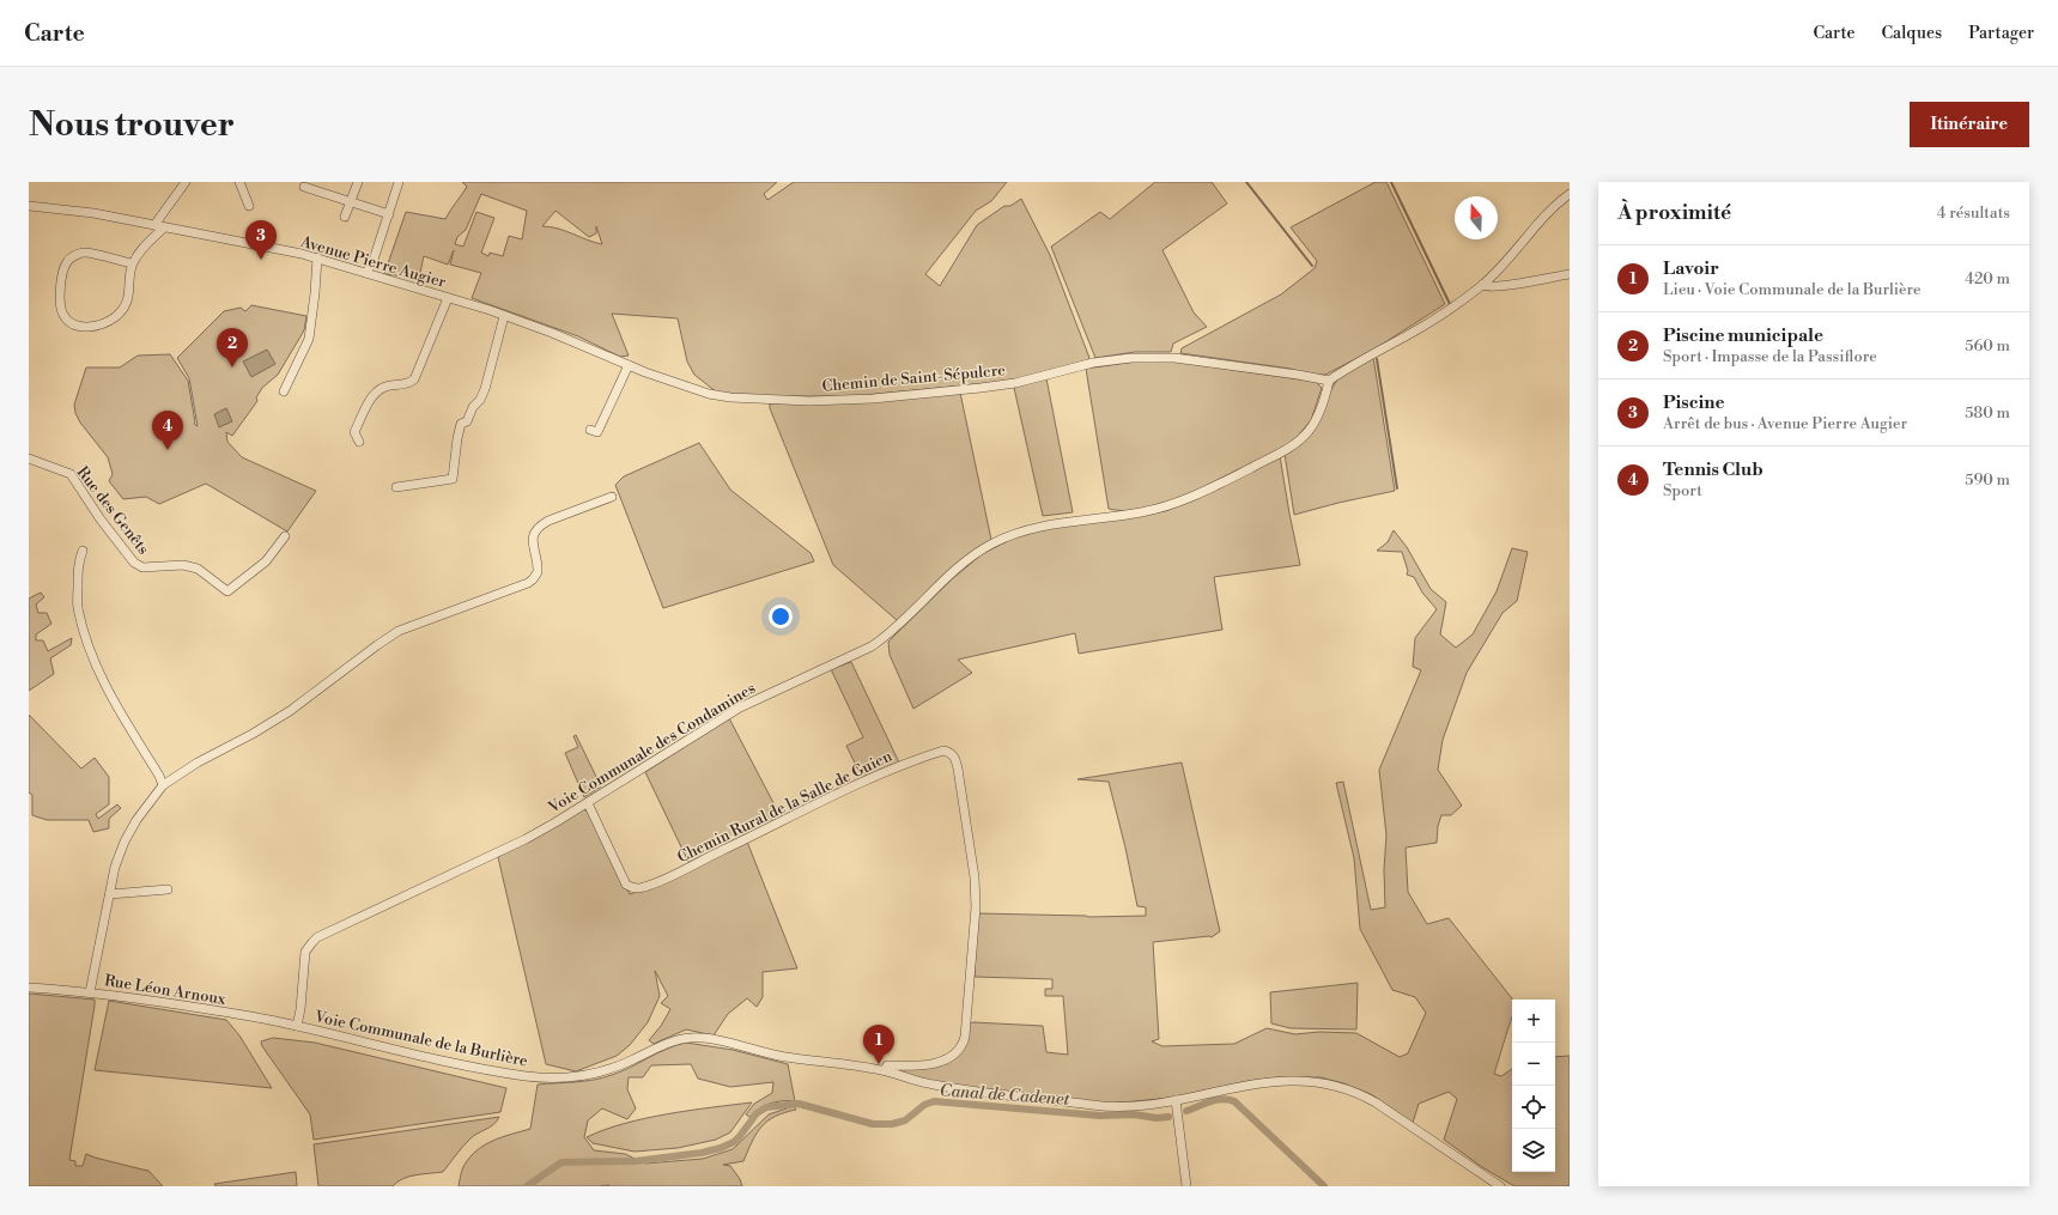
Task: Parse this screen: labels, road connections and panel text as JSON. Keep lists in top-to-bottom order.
{
  "streets": {
    "street": [
      "Avenue Pierre Augier",
      "Chemin de Saint-Sépulcre",
      "Rue des Genêts",
      "Voie Communale des Condamines",
      "Chemin Rural de la Salle de Guien",
      "Rue Léon Arnoux",
      "Voie Communale de la Burlière"
    ]
  },
  "crossings": [
    ["Avenue Pierre Augier", "Chemin de Saint-Sépulcre"],
    ["Chemin de Saint-Sépulcre", "Voie Communale des Condamines"],
    ["Voie Communale des Condamines", "Chemin Rural de la Salle de Guien"],
    ["Voie Communale des Condamines", "Rue Léon Arnoux"],
    ["Voie Communale des Condamines", "Voie Communale de la Burlière"],
    ["Chemin Rural de la Salle de Guien", "Voie Communale de la Burlière"],
    ["Rue Léon Arnoux", "Voie Communale de la Burlière"]
  ],
  "water": ["Canal de Cadenet"],
  "north": "top",
  "page": {
    "header": "Carte",
    "nav": ["Carte", "Calques", "Partager"],
    "buttons": "Itinéraire",
    "title": "Nous trouver",
    "heading": ["À proximité", "4 résultats"],
    "pins": [
      "3",
      "2",
      "4",
      "1"
    ],
    "list": [
      {
        "mark": "1",
        "name": "Lavoir",
        "note": "Lieu · Voie Communale de la Burlière",
        "value": "420 m"
      },
      {
        "mark": "2",
        "name": "Piscine municipale",
        "note": "Sport · Impasse de la Passiflore",
        "value": "560 m"
      },
      {
        "mark": "3",
        "name": "Piscine",
        "note": "Arrêt de bus · Avenue Pierre Augier",
        "value": "580 m"
      },
      {
        "mark": "4",
        "name": "Tennis Club",
        "note": "Sport",
        "value": "590 m"
      }
    ],
    "map_buttons": ["+", "−"]
  }
}
